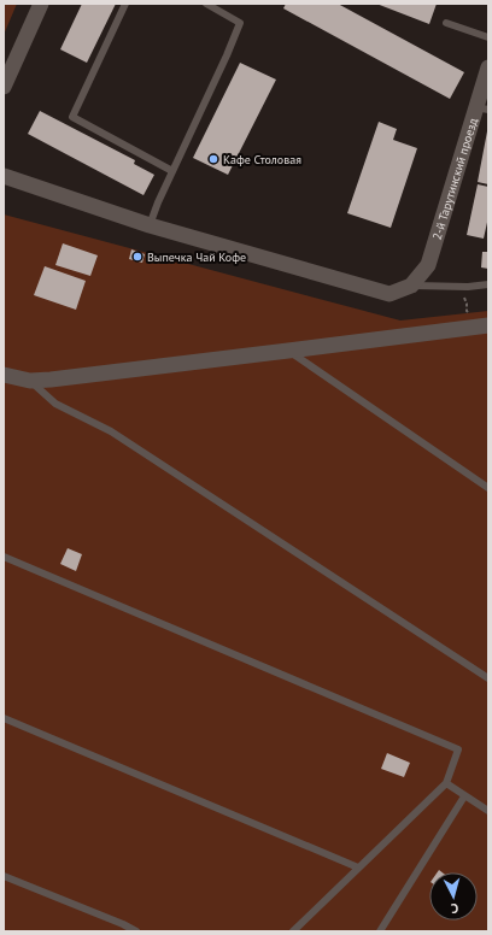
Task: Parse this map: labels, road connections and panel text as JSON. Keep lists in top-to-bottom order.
{
  "streets": {
    "street": ["2-й Тарутинский проезд"]
  },
  "places": ["Кафе Столовая", "Выпечка Чай Кофе"],
  "north": "bottom"
}
